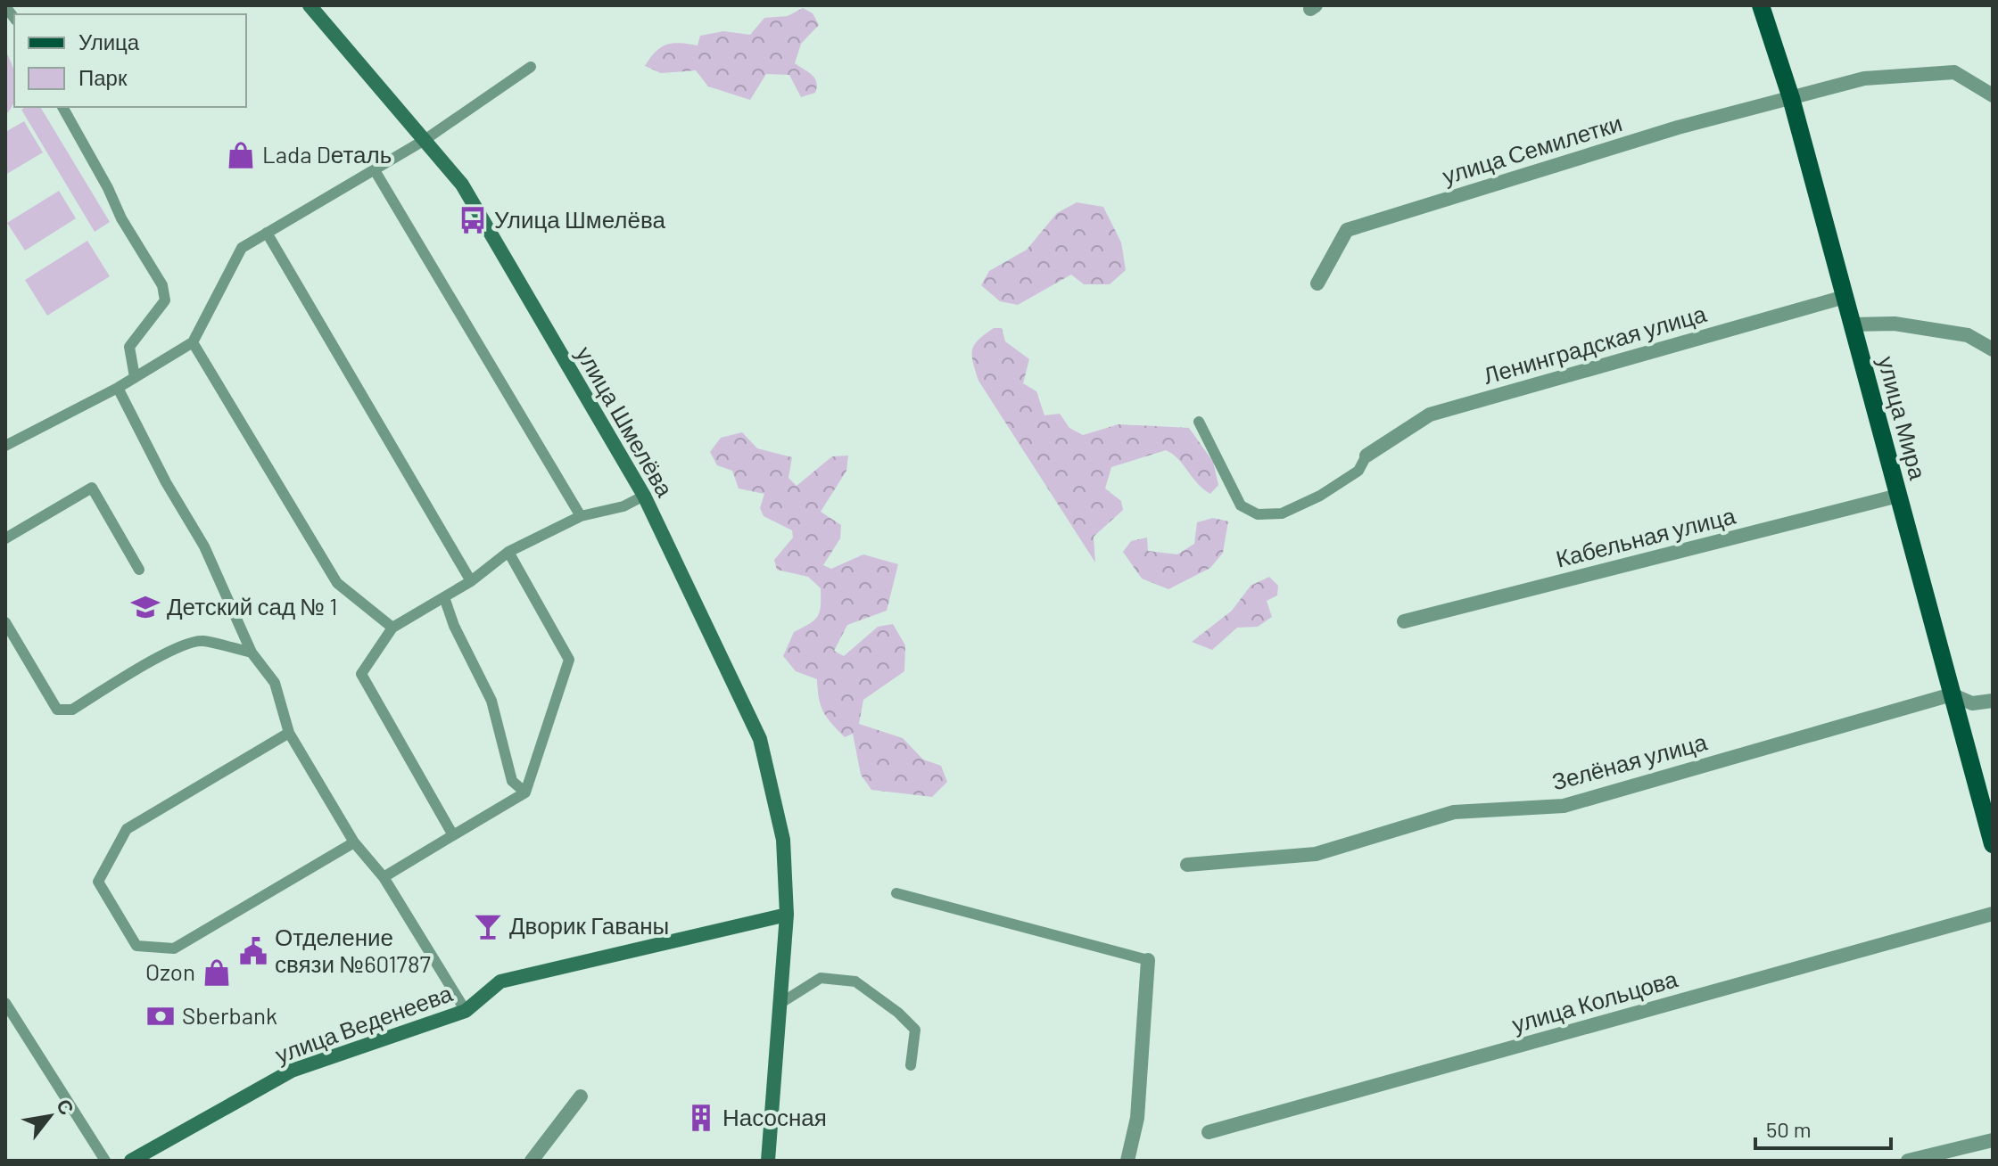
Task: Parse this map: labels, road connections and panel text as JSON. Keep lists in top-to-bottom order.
{
  "streets": {
    "main road": ["улица Мира", "улица Шмелёва", "улица Веденеева"],
    "street": [
      "улица Семилетки",
      "Ленинградская улица",
      "Кабельная улица",
      "Зелёная улица",
      "улица Кольцова"
    ]
  },
  "crossings": [
    ["улица Семилетки", "улица Мира"],
    ["Ленинградская улица", "улица Мира"],
    ["улица Мира", "Кабельная улица"],
    ["улица Мира", "Зелёная улица"],
    ["улица Шмелёва", "улица Веденеева"]
  ],
  "places": {
    "shop": ["Lada Dеталь", "Ozon"],
    "bus stop": ["Улица Шмелёва"],
    "school or university": ["Детский сад № 1"],
    "bar": ["Дворик Гаваны"],
    "public building": ["Отделение связи №601787"],
    "bank": ["Sberbank"],
    "building": ["Насосная"]
  },
  "legend": ["Улица", "Парк"],
  "scale_bar": "50 m",
  "north": "top right"
}
